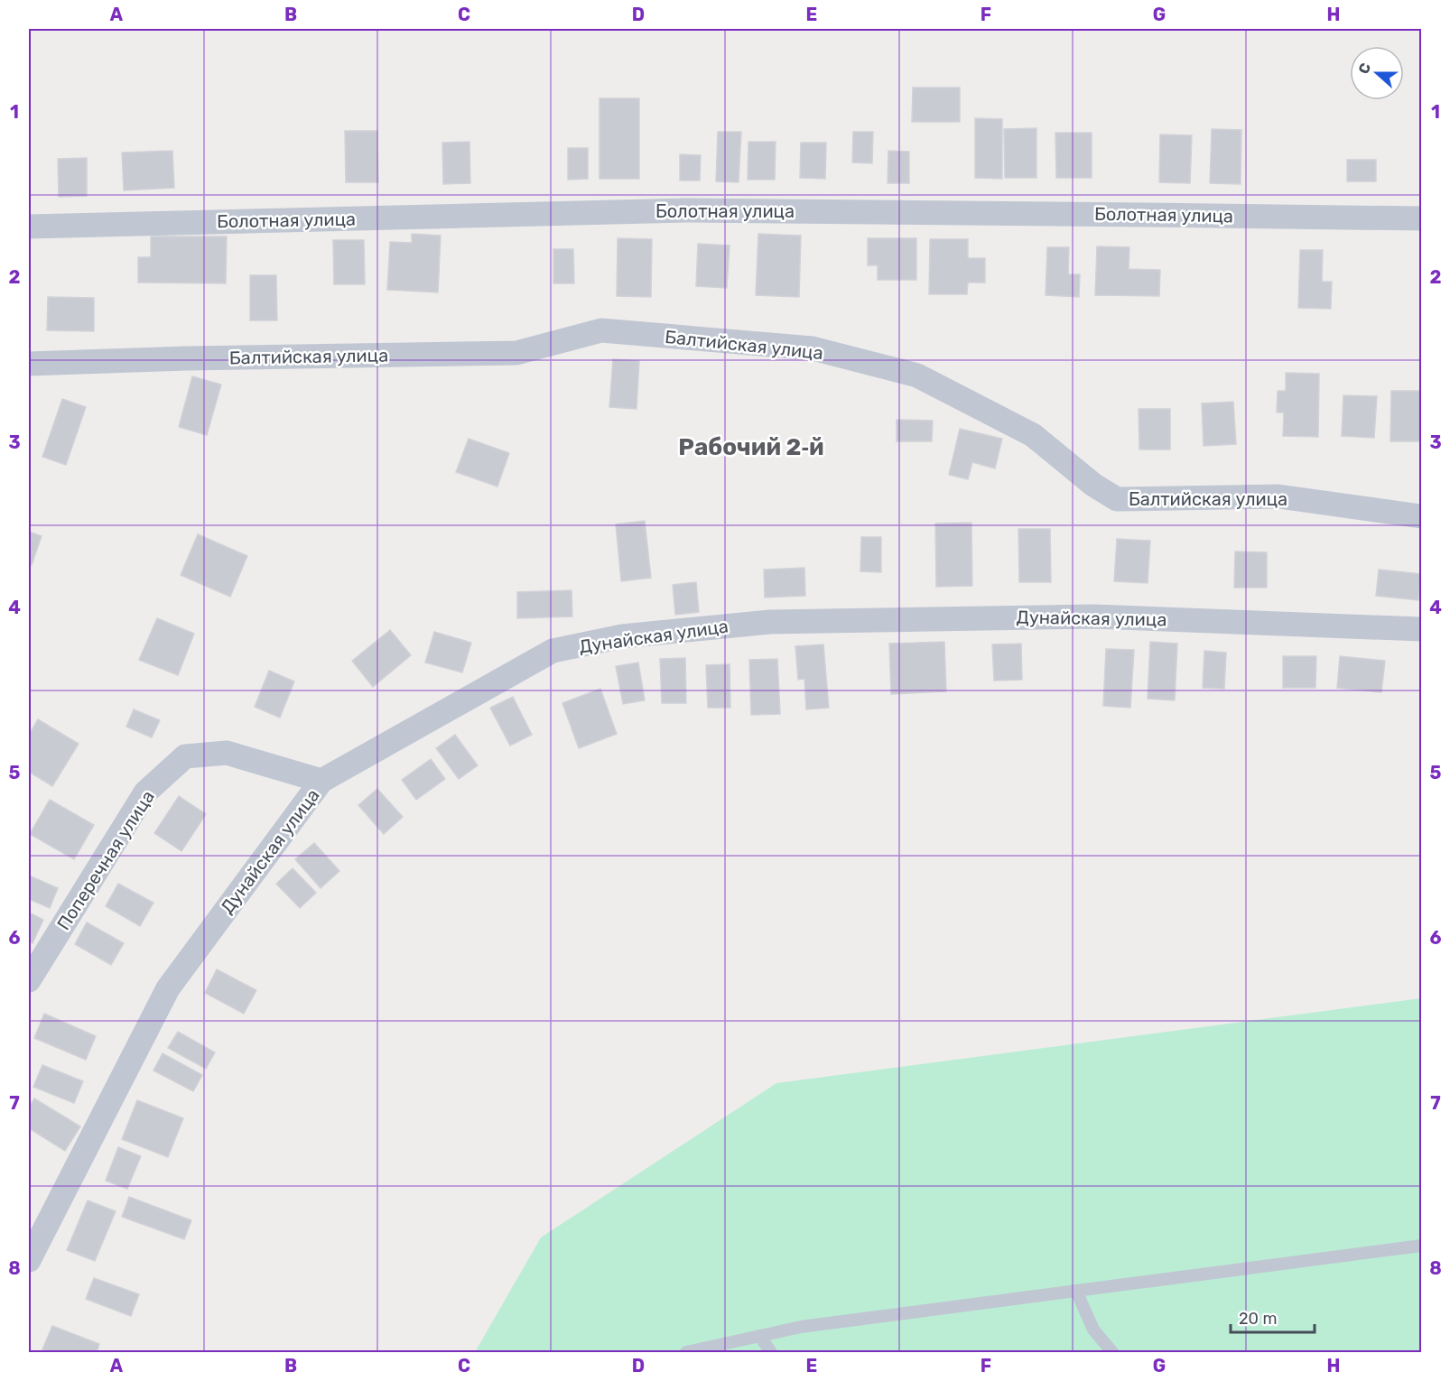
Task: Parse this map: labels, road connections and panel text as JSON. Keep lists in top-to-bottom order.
{
  "streets": {
    "street": [
      "Болотная улица",
      "Балтийская улица",
      "Дунайская улица",
      "Поперечная улица"
    ]
  },
  "crossings": [
    ["Дунайская улица", "Поперечная улица"]
  ],
  "districts": ["Рабочий 2‑й"],
  "scale_bar": "20 m",
  "north": "left",
  "grid": {
    "columns": [
      "A",
      "B",
      "C",
      "D",
      "E",
      "F",
      "G",
      "H"
    ],
    "rows": [
      "1",
      "2",
      "3",
      "4",
      "5",
      "6",
      "7",
      "8"
    ]
  }
}
